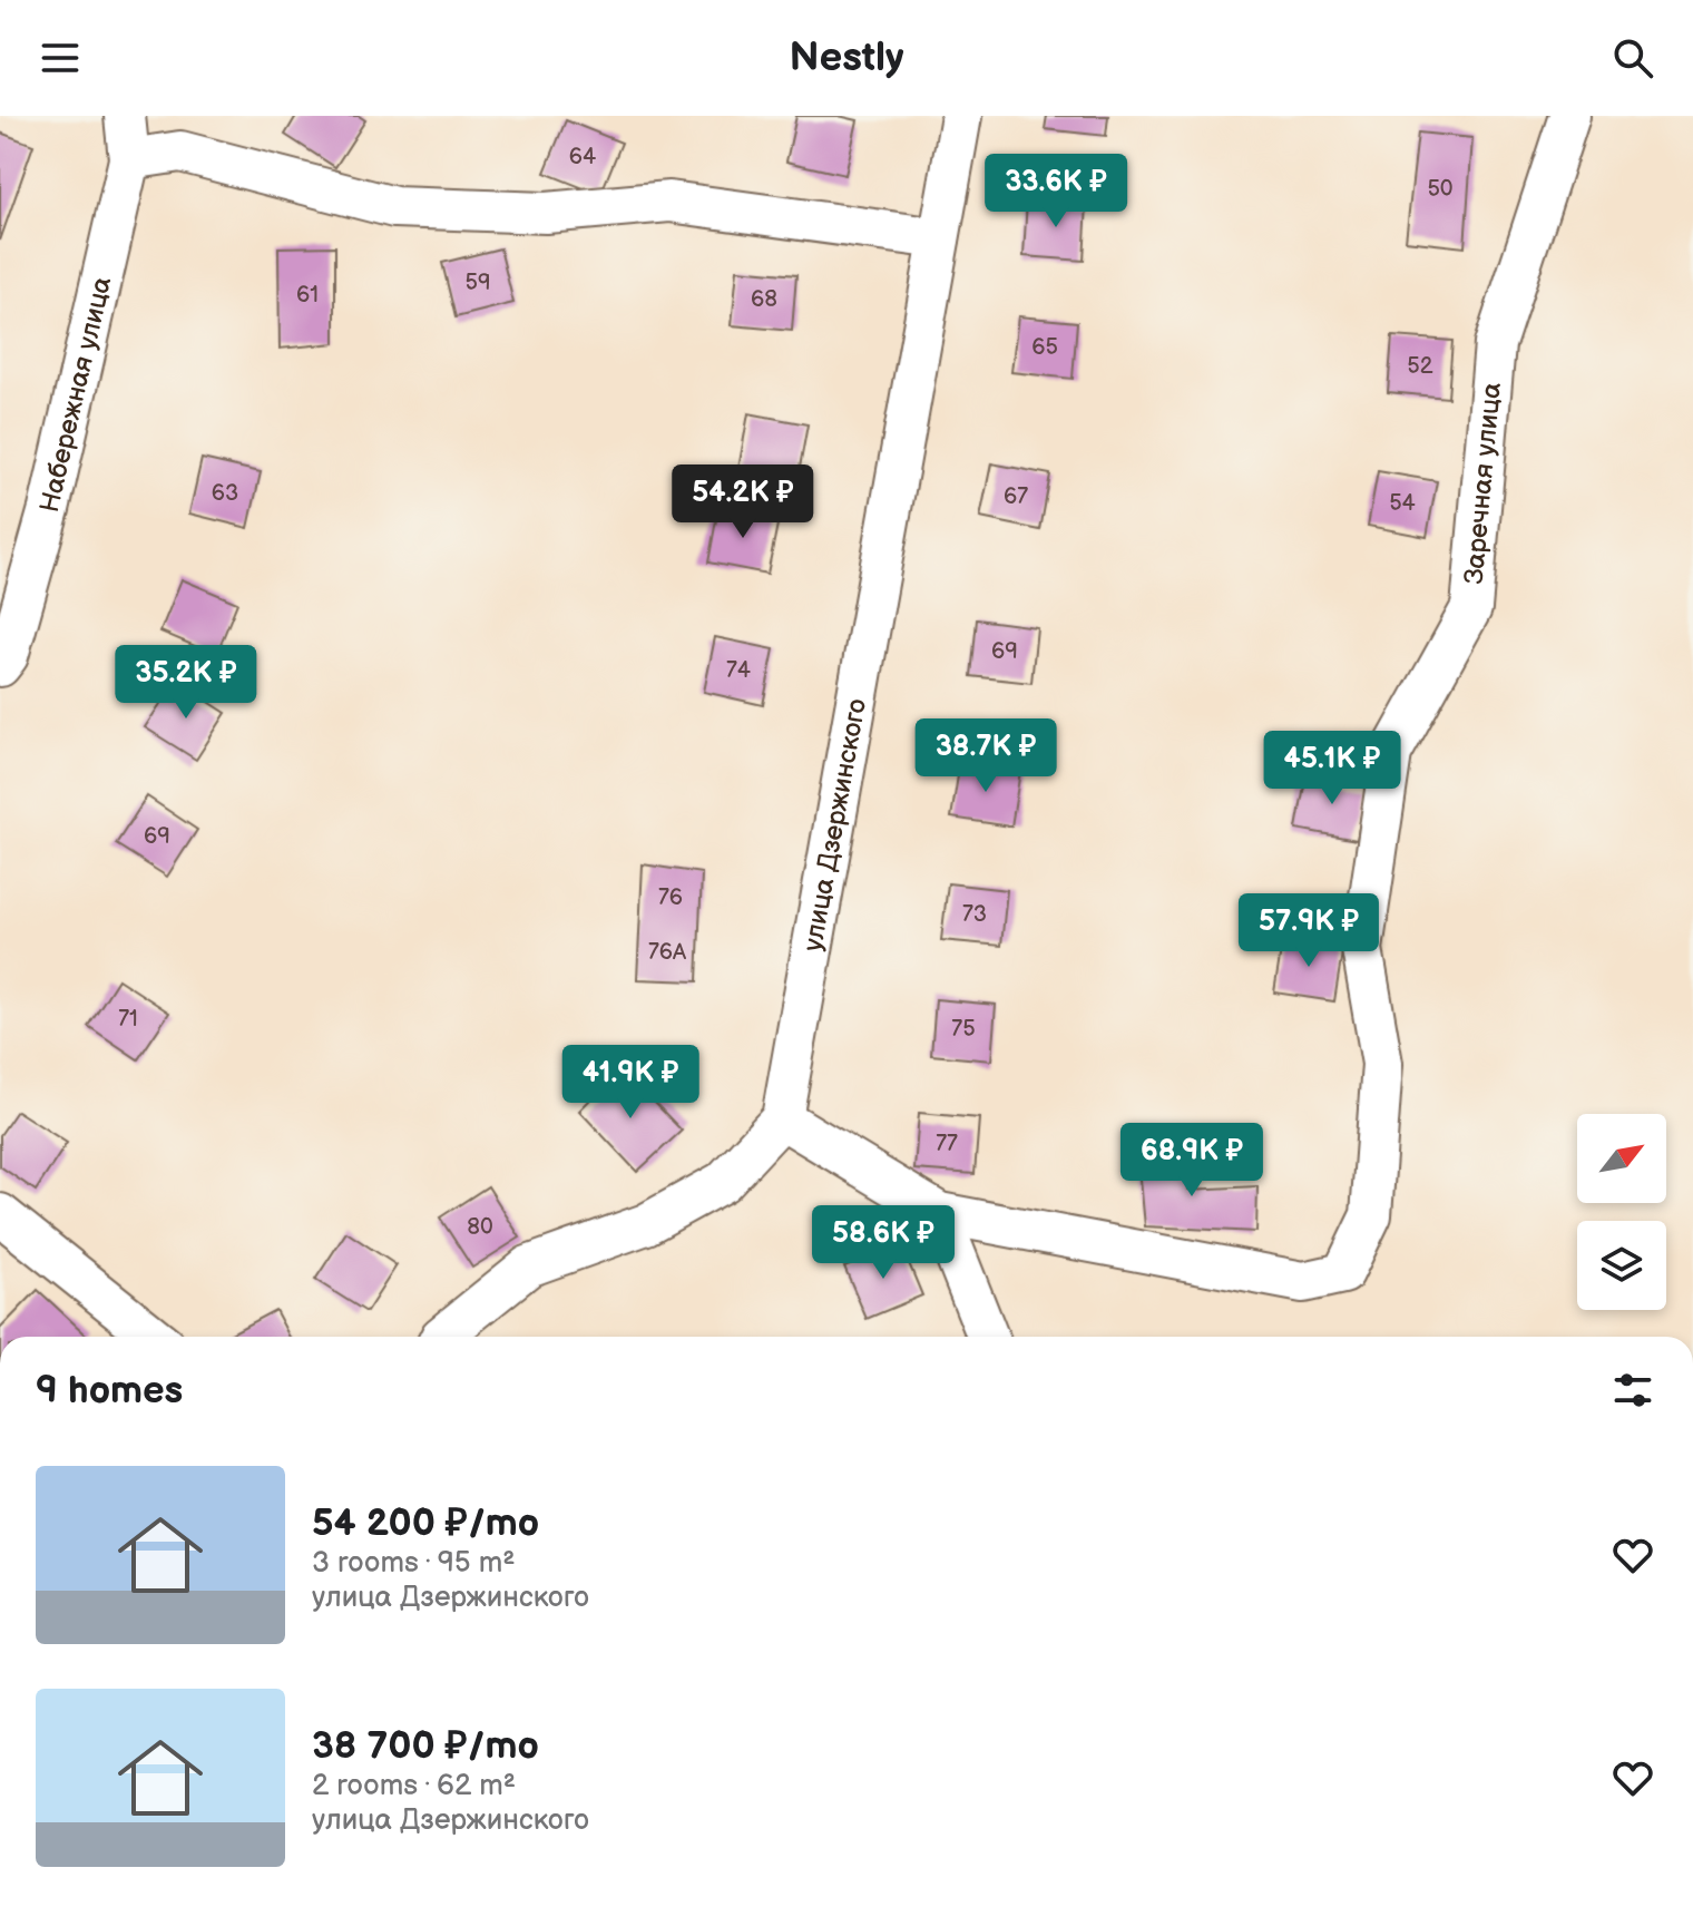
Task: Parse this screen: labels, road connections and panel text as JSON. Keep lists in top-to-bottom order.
{
  "streets": {
    "street": ["Набережная улица", "Заречная улица", "улица Дзержинского"]
  },
  "house_numbers": [
    "64",
    "50",
    "59",
    "61",
    "68",
    "65",
    "52",
    "63",
    "67",
    "54",
    "69",
    "74",
    "69",
    "76",
    "73",
    "76А",
    "71",
    "75",
    "77",
    "80"
  ],
  "north": "top right",
  "page": {
    "header": "Nestly",
    "price": [
      "33.6K ₽",
      "54.2K ₽",
      "35.2K ₽",
      "38.7K ₽",
      "45.1K ₽",
      "57.9K ₽",
      "41.9K ₽",
      "68.9K ₽",
      "58.6K ₽"
    ],
    "heading": "9 homes",
    "list": [
      {
        "name": "54 200 ₽/mo",
        "note": "3 rooms · 95 m² · улица Дзержинского"
      },
      {
        "name": "38 700 ₽/mo",
        "note": "2 rooms · 62 m² · улица Дзержинского"
      }
    ]
  }
}
